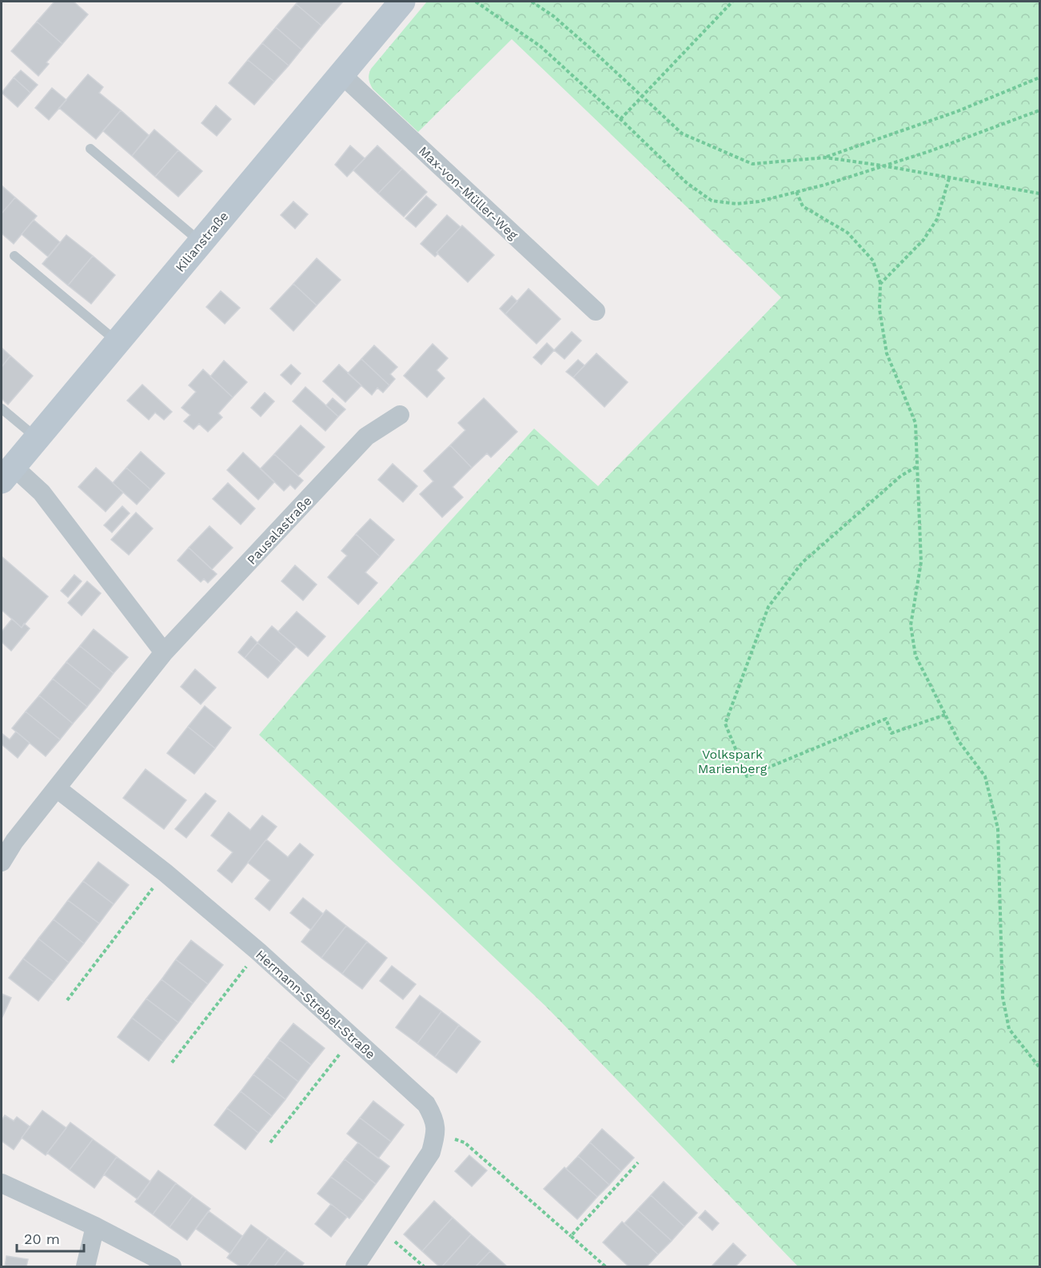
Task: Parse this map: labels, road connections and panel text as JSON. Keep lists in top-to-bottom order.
{
  "streets": {
    "main road": ["Kilianstraße"],
    "street": ["Max-von-Müller-Weg", "Pausalastraße", "Hermann-Strebel-Straße"]
  },
  "crossings": [
    ["Max-von-Müller-Weg", "Kilianstraße"],
    ["Pausalastraße", "Hermann-Strebel-Straße"]
  ],
  "parks": ["Volkspark Marienberg"],
  "scale_bar": "20 m"
}
